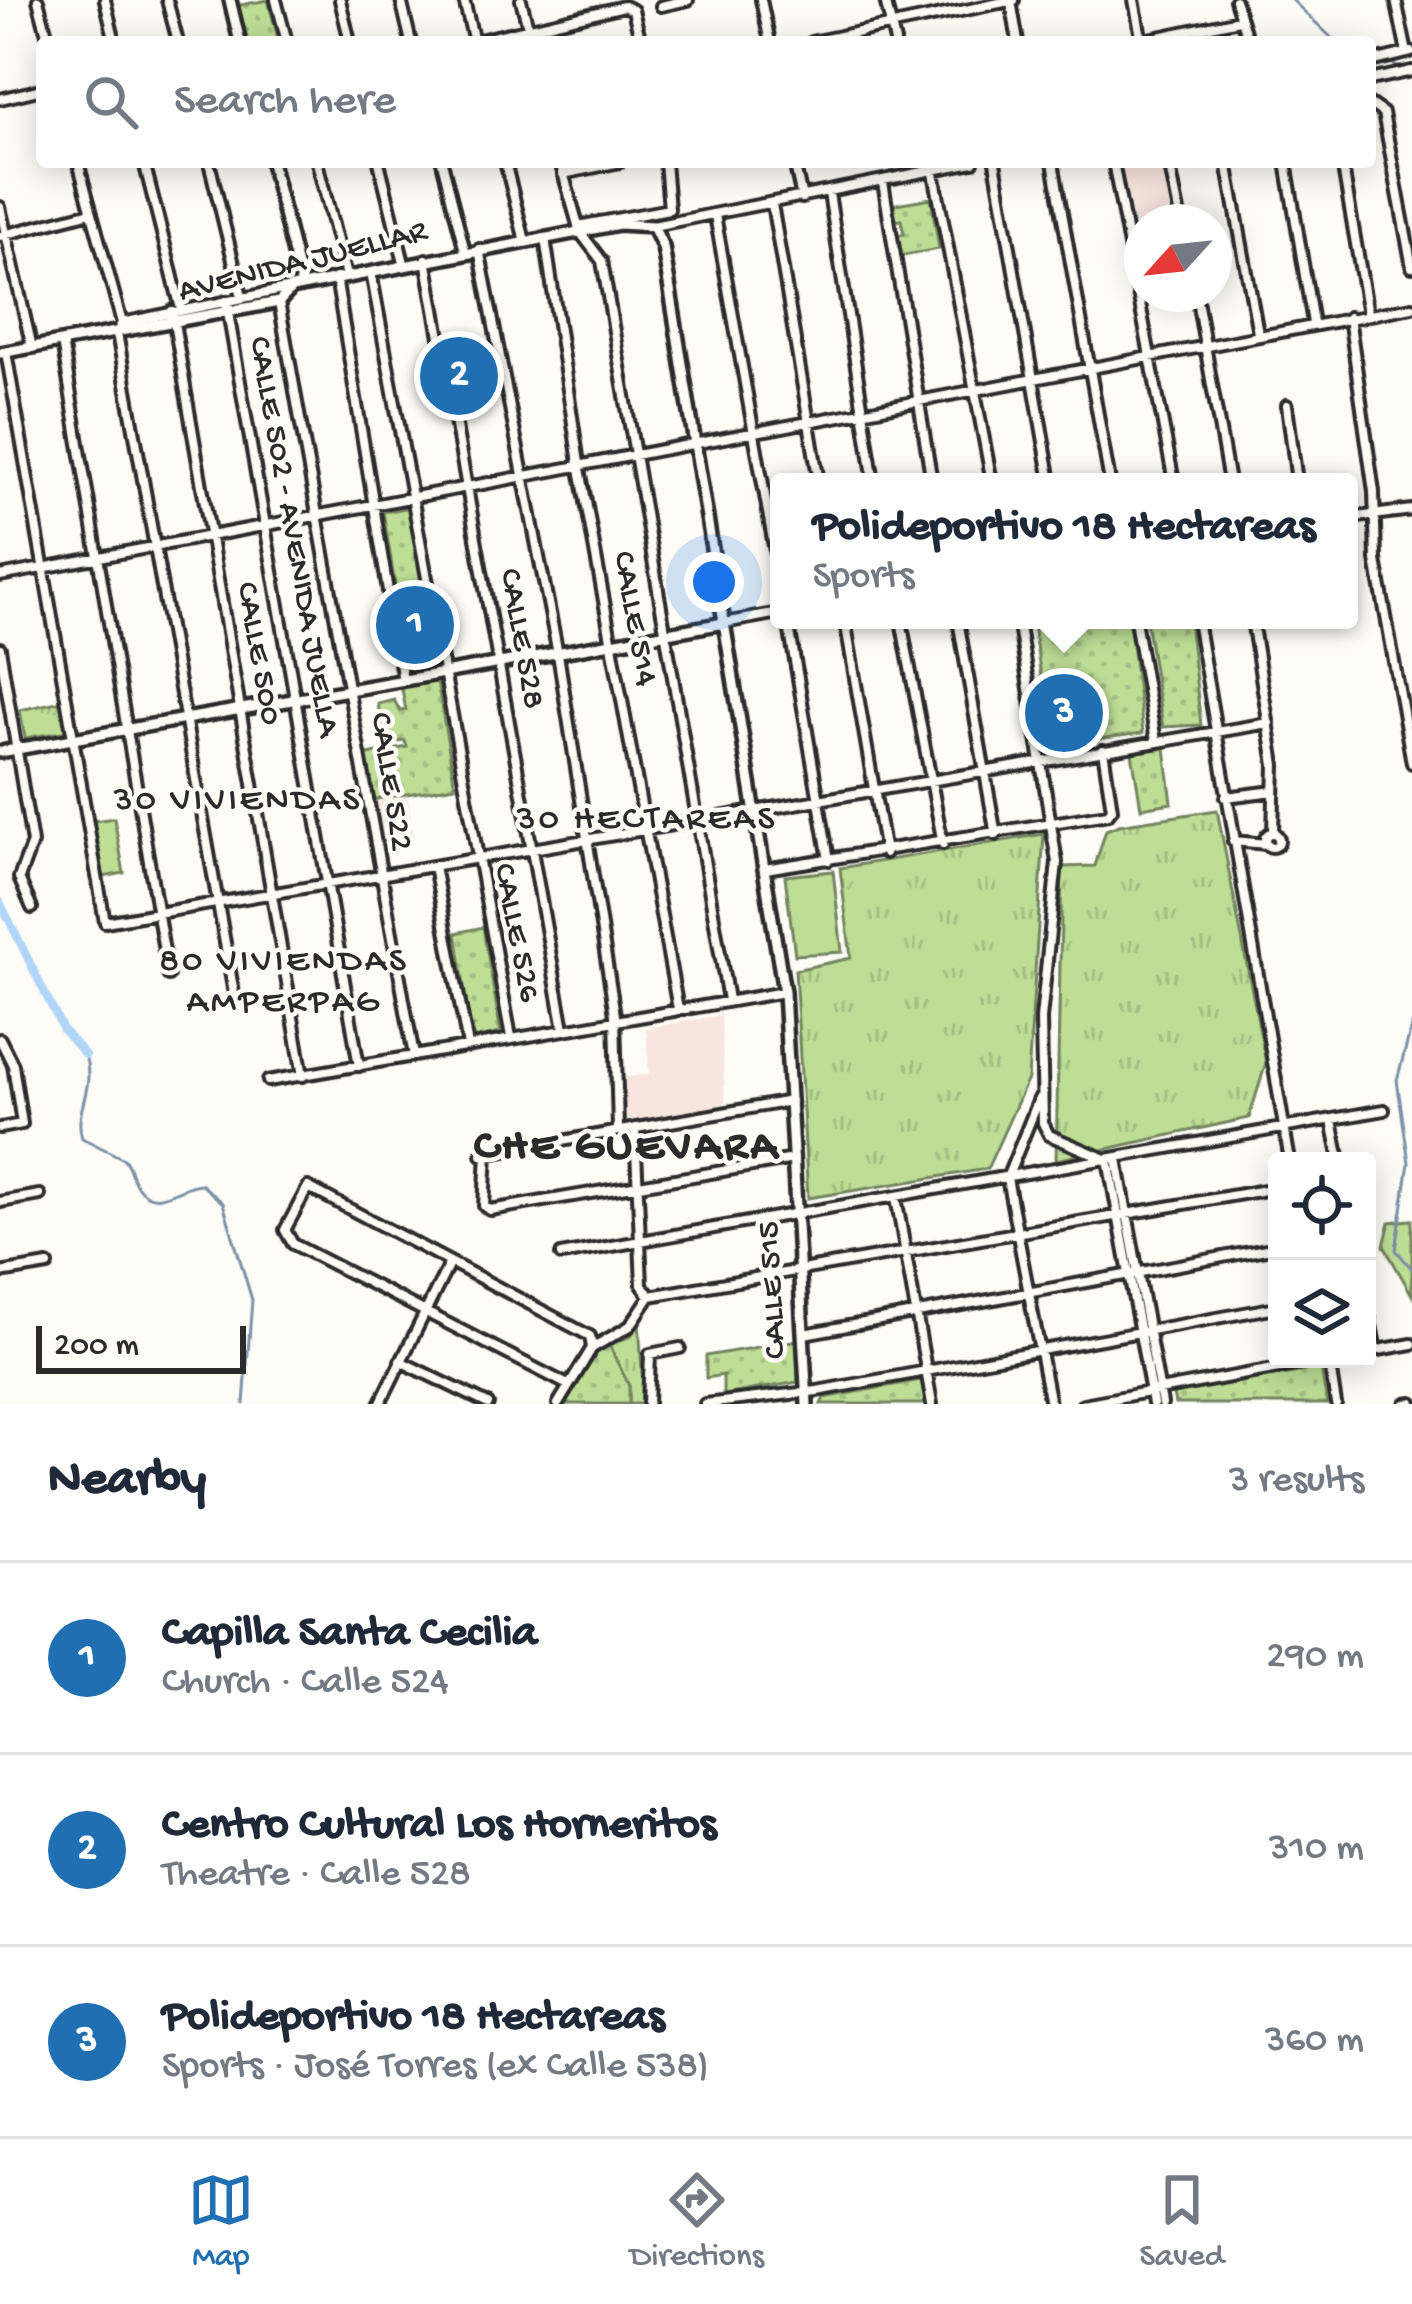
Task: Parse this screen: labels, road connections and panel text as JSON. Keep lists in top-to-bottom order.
{
  "streets": {
    "street": [
      "AVENIDA JUELLAR",
      "CALLE 502 - AVENIDA JUELLA",
      "CALLE 514",
      "CALLE 528",
      "CALLE 500",
      "CALLE 522",
      "CALLE 526",
      "CALLE 515"
    ]
  },
  "crossings": [
    ["AVENIDA JUELLAR", "CALLE 502 - AVENIDA JUELLA"],
    ["AVENIDA JUELLAR", "CALLE 514"],
    ["AVENIDA JUELLAR", "CALLE 528"],
    ["AVENIDA JUELLAR", "CALLE 500"],
    ["AVENIDA JUELLAR", "CALLE 522"],
    ["AVENIDA JUELLAR", "CALLE 526"],
    ["AVENIDA JUELLAR", "CALLE 515"]
  ],
  "districts": [
    "30 VIVIENDAS",
    "30 HECTAREAS",
    "80 VIVIENDAS AMPERPAG",
    "CHE GUEVARA"
  ],
  "scale_bar": "200 m",
  "north": "bottom left",
  "page": {
    "search": "Search here",
    "pins": ["2", "1", "3"],
    "popup": ["Polideportivo 18 Hectareas", "Sports"],
    "scale": "200 m",
    "heading": ["Nearby", "3 results"],
    "list": [
      {
        "mark": "1",
        "name": "Capilla Santa Cecilia",
        "note": "Church · Calle 524",
        "value": "290 m"
      },
      {
        "mark": "2",
        "name": "Centro Cultural Los Horneritos",
        "note": "Theatre · Calle 528",
        "value": "310 m"
      },
      {
        "mark": "3",
        "name": "Polideportivo 18 Hectareas",
        "note": "Sports · José Torres (ex Calle 538)",
        "value": "360 m"
      }
    ],
    "nav": ["Map", "Directions", "Saved"]
  }
}
